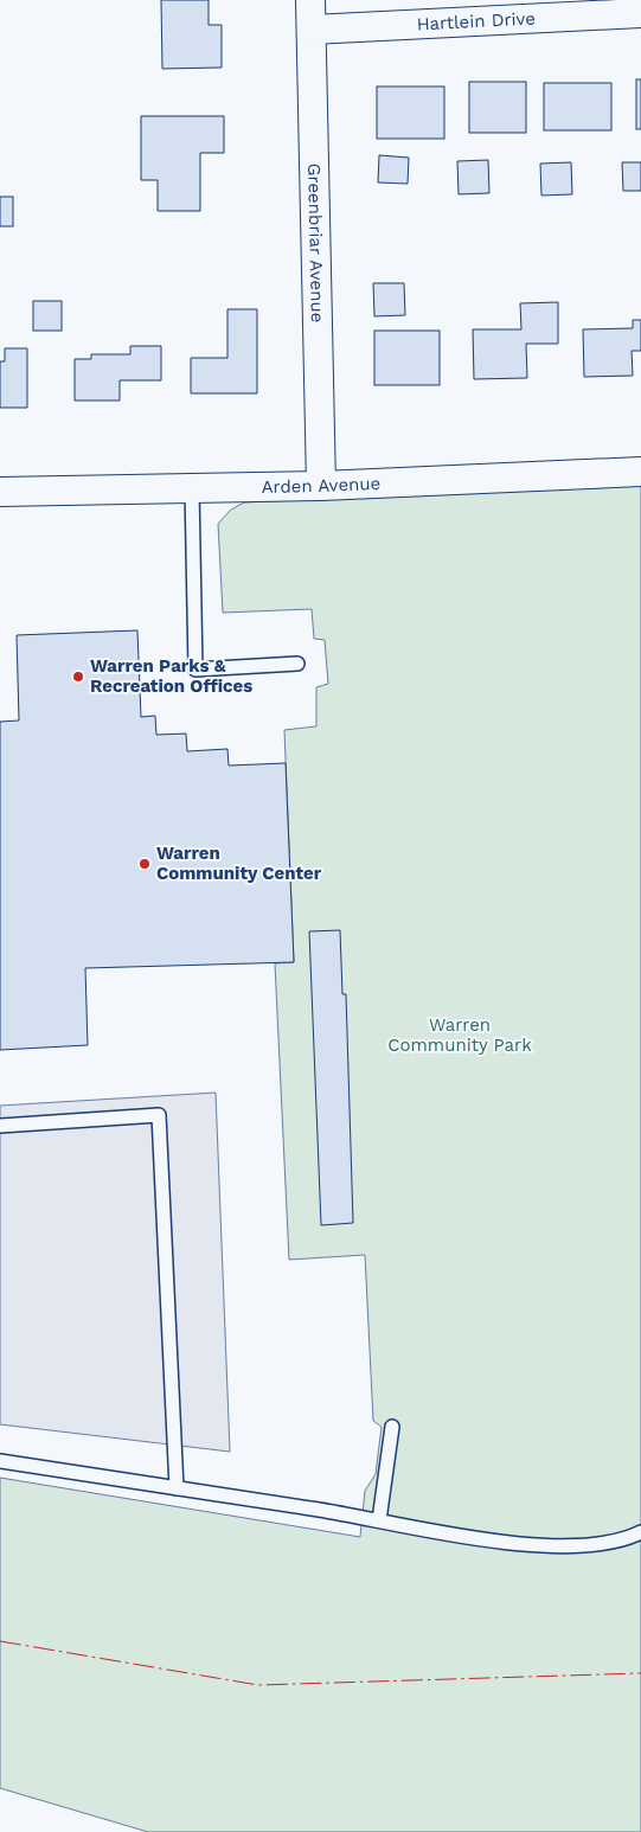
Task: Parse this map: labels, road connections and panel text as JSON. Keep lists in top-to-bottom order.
{
  "streets": {
    "street": ["Hartlein Drive", "Greenbriar Avenue", "Arden Avenue"]
  },
  "crossings": [
    ["Hartlein Drive", "Greenbriar Avenue"],
    ["Greenbriar Avenue", "Arden Avenue"]
  ],
  "parks": ["Warren Community Park"],
  "places": ["Warren Parks & Recreation Offices", "Warren Community Center"]
}
